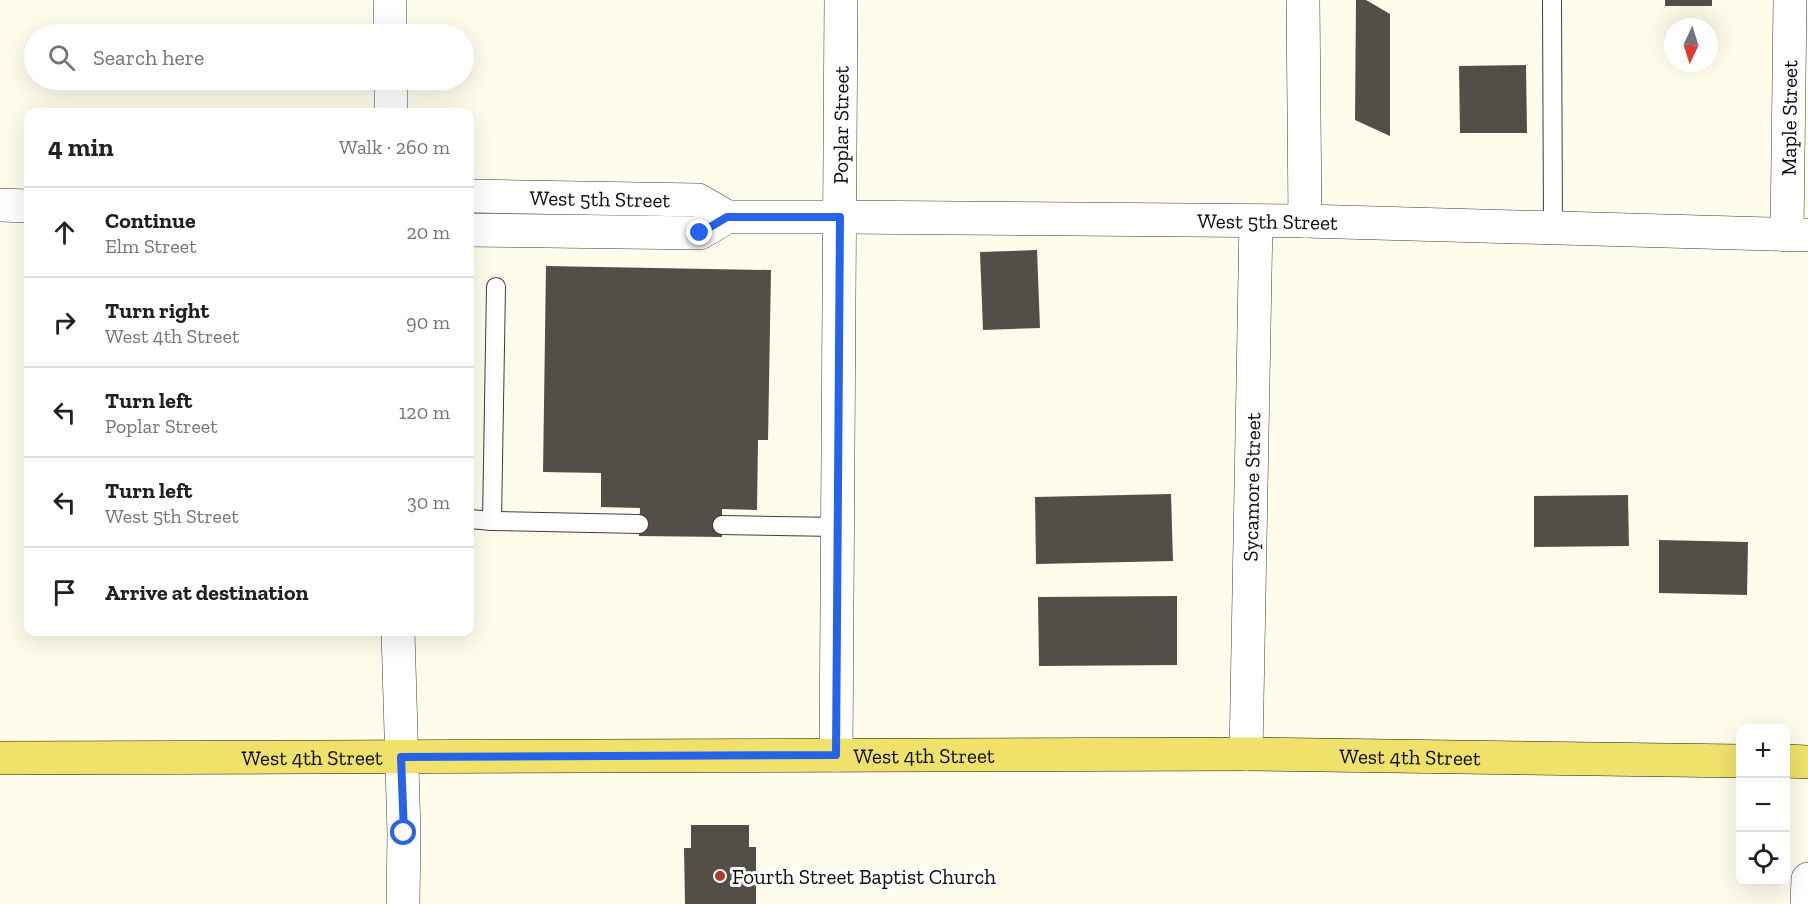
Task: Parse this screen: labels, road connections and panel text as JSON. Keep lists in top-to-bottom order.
{
  "streets": {
    "main road": ["West 4th Street"],
    "street": [
      "Maple Street",
      "Poplar Street",
      "West 5th Street",
      "Sycamore Street"
    ]
  },
  "crossings": [
    ["Maple Street", "West 5th Street"],
    ["Poplar Street", "West 5th Street"],
    ["Poplar Street", "West 4th Street"],
    ["West 5th Street", "Sycamore Street"],
    ["Sycamore Street", "West 4th Street"]
  ],
  "places": ["Fourth Street Baptist Church"],
  "north": "bottom",
  "page": {
    "search": "Search here",
    "heading": ["4 min", "Walk · 260 m"],
    "list": [
      ["Continue", "Elm Street", "20 m"],
      ["Turn right", "West 4th Street", "90 m"],
      ["Turn left", "Poplar Street", "120 m"],
      ["Turn left", "West 5th Street", "30 m"],
      "Arrive at destination"
    ],
    "map_buttons": ["+", "−"]
  }
}
